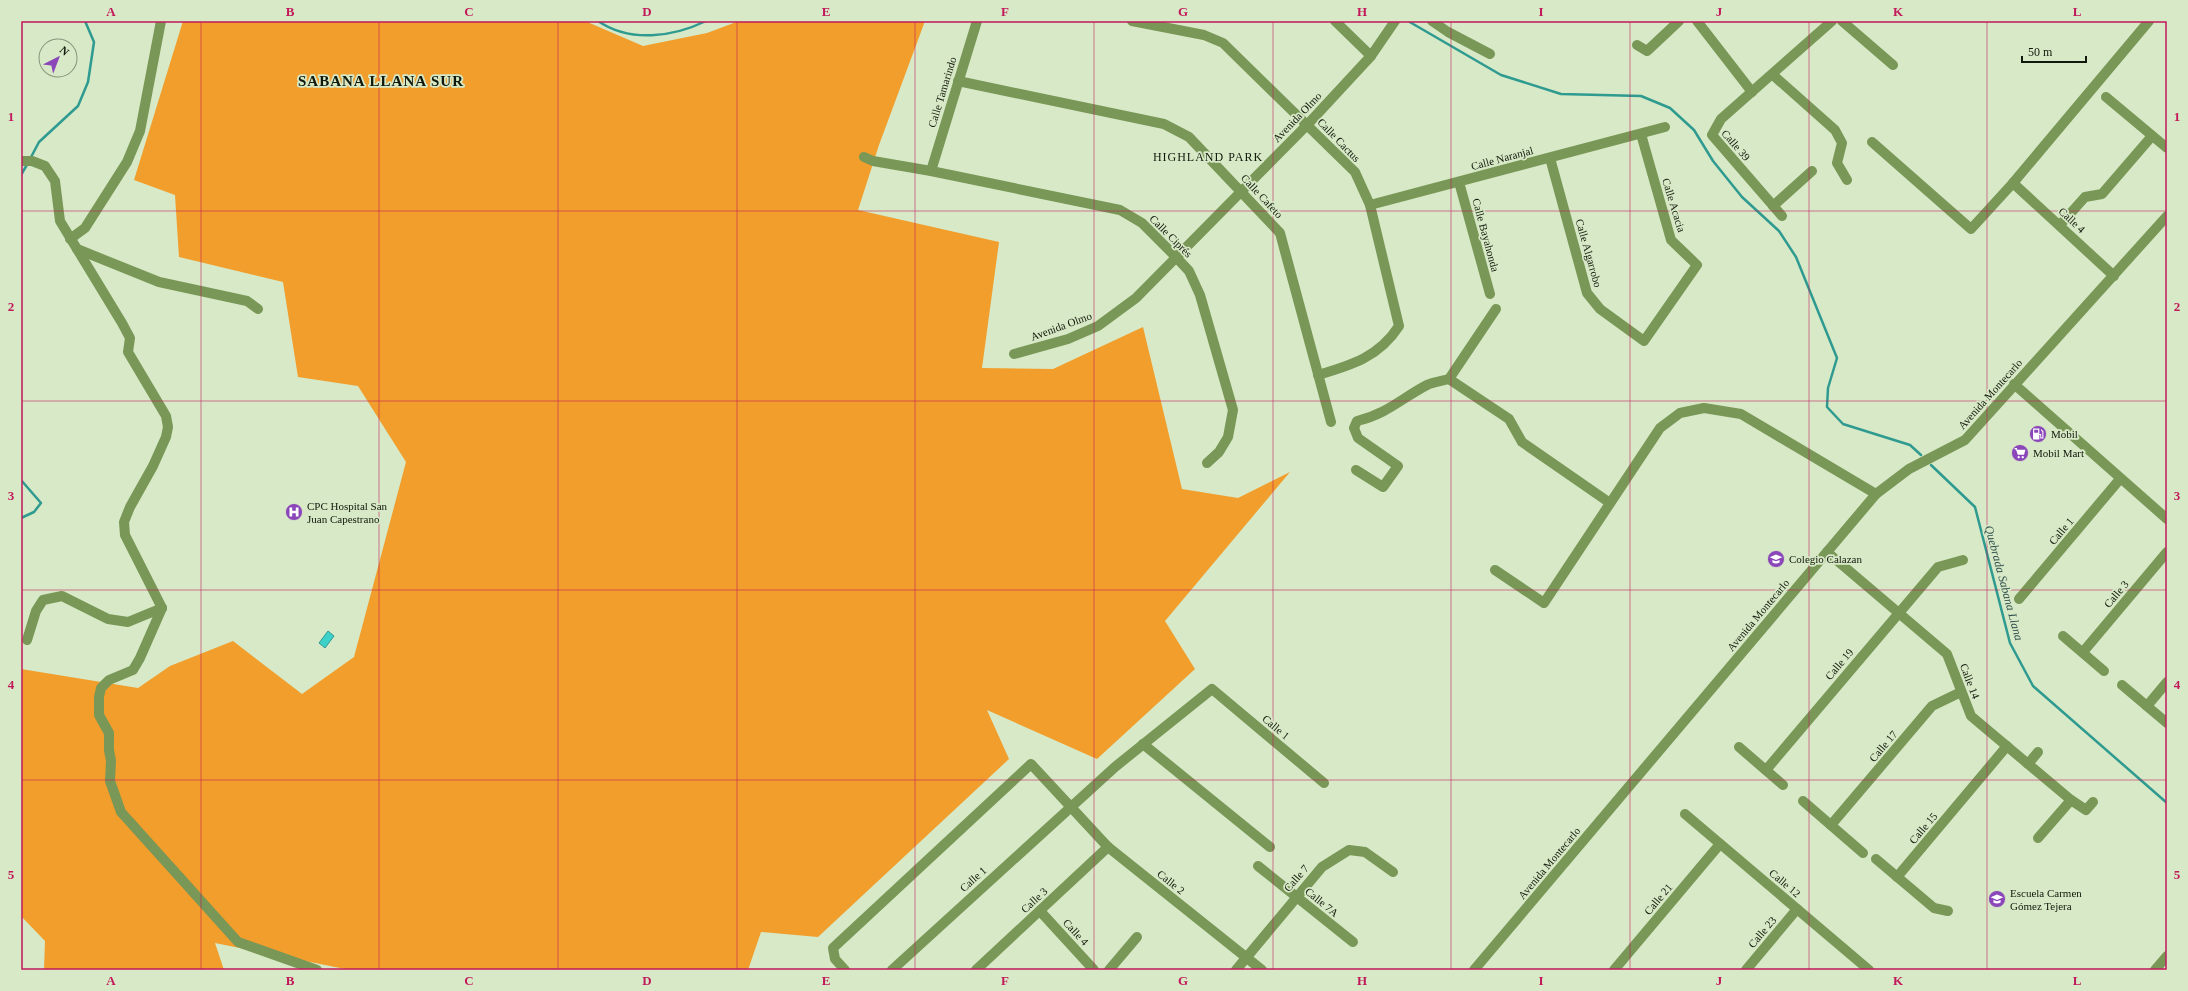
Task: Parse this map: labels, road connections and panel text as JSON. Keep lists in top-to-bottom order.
{
  "streets": {
    "street": [
      "Calle Tamarindo",
      "Avenida Olmo",
      "Calle Cactus",
      "Calle 39",
      "Calle Naranjal",
      "Calle Cafeto",
      "Calle Acacia",
      "Calle 4",
      "Calle Bayahonda",
      "Calle Ciprés",
      "Calle Algarrobo",
      "Avenida Montecarlo",
      "Calle 1",
      "Calle 3",
      "Calle 19",
      "Calle 14",
      "Calle 17",
      "Calle 15",
      "Calle 7",
      "Calle 2",
      "Calle 12",
      "Calle 21",
      "Calle 7A",
      "Calle 23"
    ]
  },
  "crossings": [
    ["Calle Tamarindo", "Calle Cafeto"],
    ["Calle Tamarindo", "Calle Ciprés"],
    ["Avenida Olmo", "Calle Cactus"],
    ["Avenida Olmo", "Calle Cafeto"],
    ["Avenida Olmo", "Calle Ciprés"],
    ["Calle Cactus", "Calle Naranjal"],
    ["Calle Cactus", "Calle Cafeto"],
    ["Calle Naranjal", "Calle Acacia"],
    ["Calle Naranjal", "Calle Bayahonda"],
    ["Calle Naranjal", "Calle Algarrobo"],
    ["Calle Acacia", "Calle Algarrobo"],
    ["Calle 4", "Avenida Montecarlo"],
    ["Calle 4", "Calle 3"],
    ["Avenida Montecarlo", "Calle 14"],
    ["Calle 1", "Calle 2"],
    ["Calle 3", "Calle 2"],
    ["Calle 19", "Calle 14"],
    ["Calle 14", "Calle 17"],
    ["Calle 14", "Calle 15"],
    ["Calle 7", "Calle 2"],
    ["Calle 7", "Calle 7A"],
    ["Calle 12", "Calle 21"],
    ["Calle 12", "Calle 23"]
  ],
  "districts": ["SABANA LLANA SUR", "HIGHLAND PARK"],
  "water": ["Quebrada Sabana Llana"],
  "places": {
    "fuel station": ["Mobil"],
    "supermarket": ["Mobil Mart"],
    "hospital": ["CPC Hospital San Juan Capestrano"],
    "school or university": ["Colegio Calazan", "Escuela Carmen Gómez Tejera"]
  },
  "scale_bar": "50 m",
  "north": "top right",
  "grid": {
    "columns": [
      "A",
      "B",
      "C",
      "D",
      "E",
      "F",
      "G",
      "H",
      "I",
      "J",
      "K",
      "L"
    ],
    "rows": [
      "1",
      "2",
      "3",
      "4",
      "5"
    ]
  }
}
